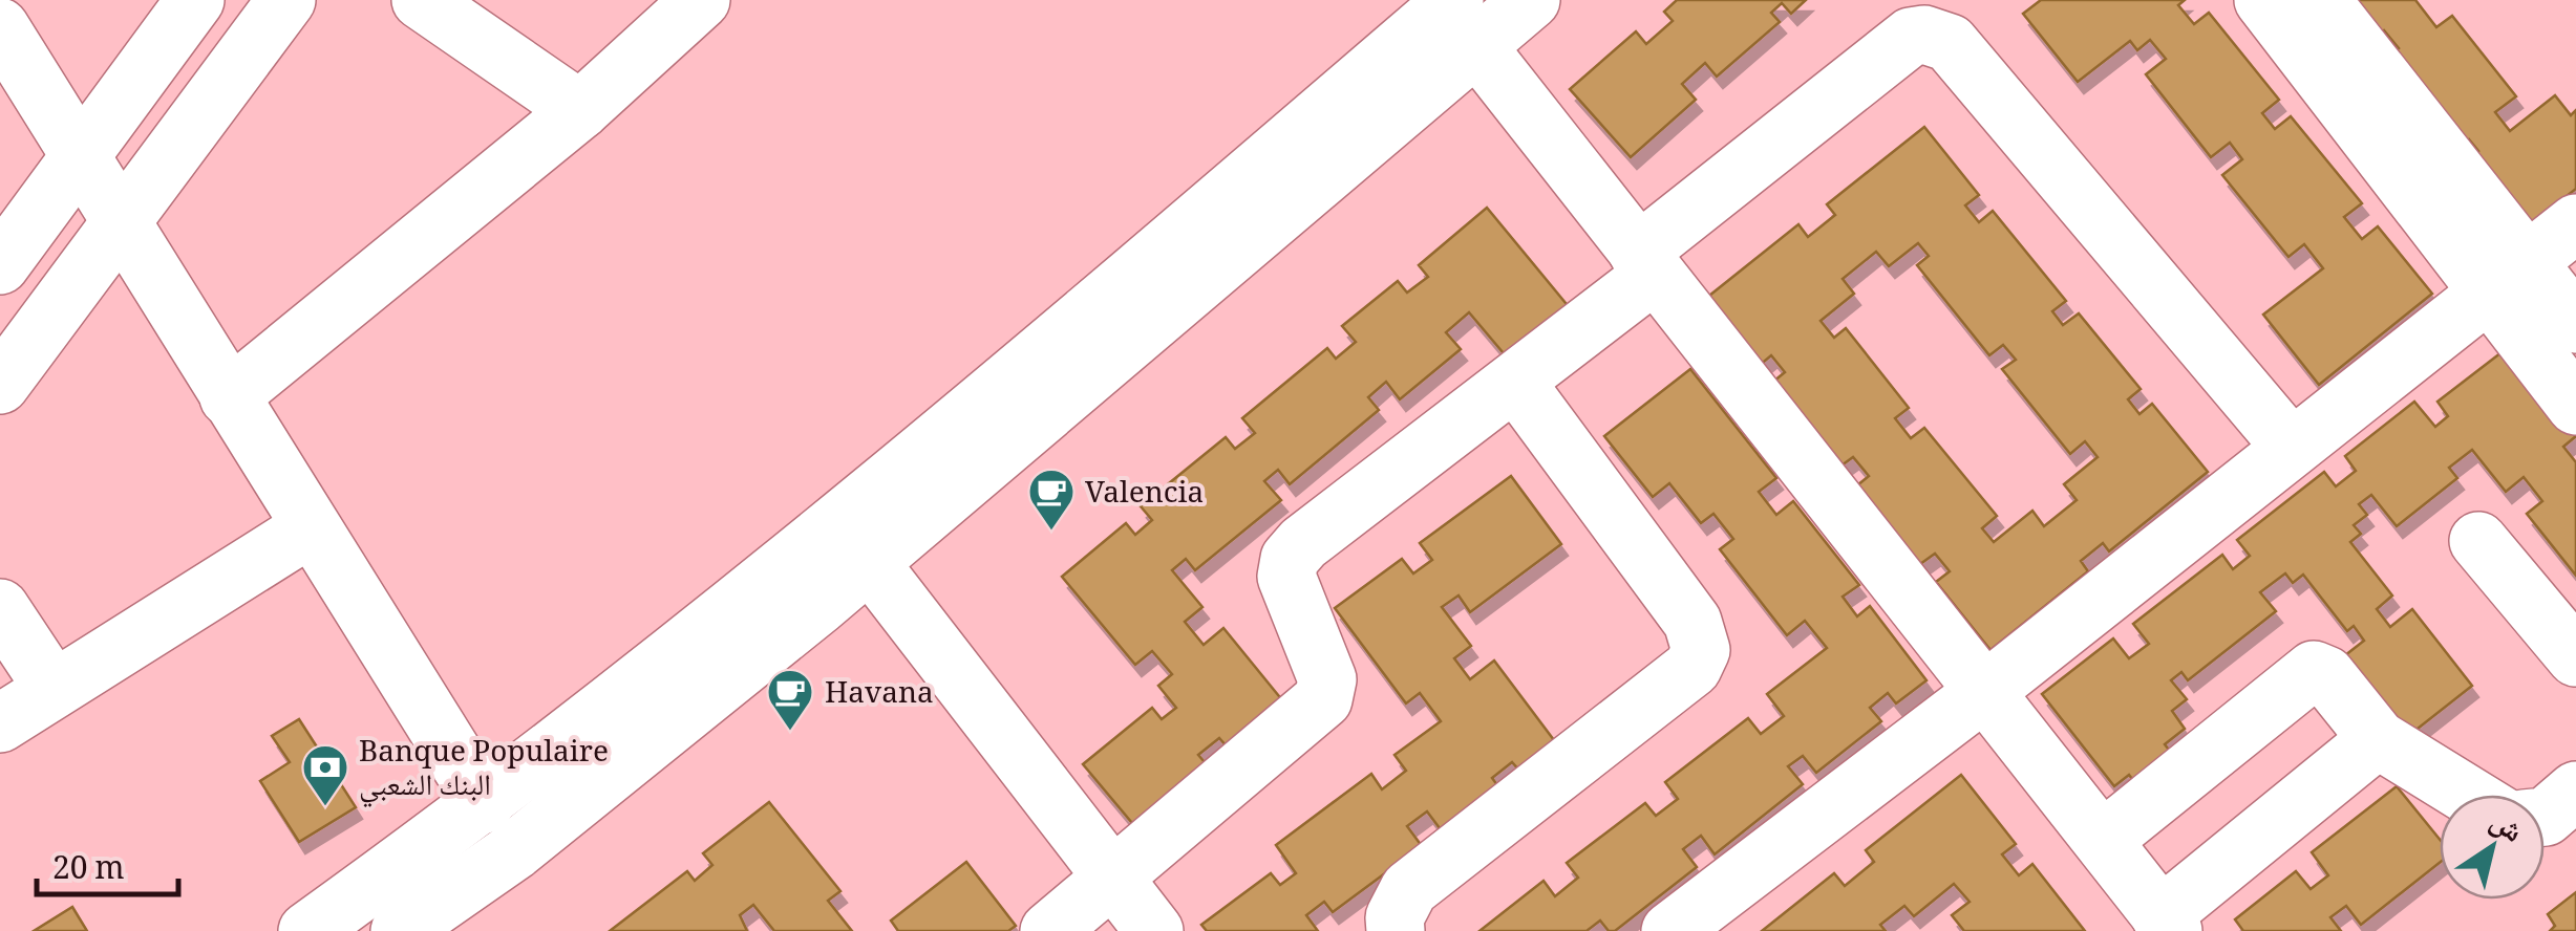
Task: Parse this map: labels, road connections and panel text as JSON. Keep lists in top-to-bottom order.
{
  "places": {
    "cafe": ["Valencia", "Havana"],
    "bank": ["Banque Populaire البنك الشعبي"]
  },
  "scale_bar": "20 m",
  "north": "top right"
}
